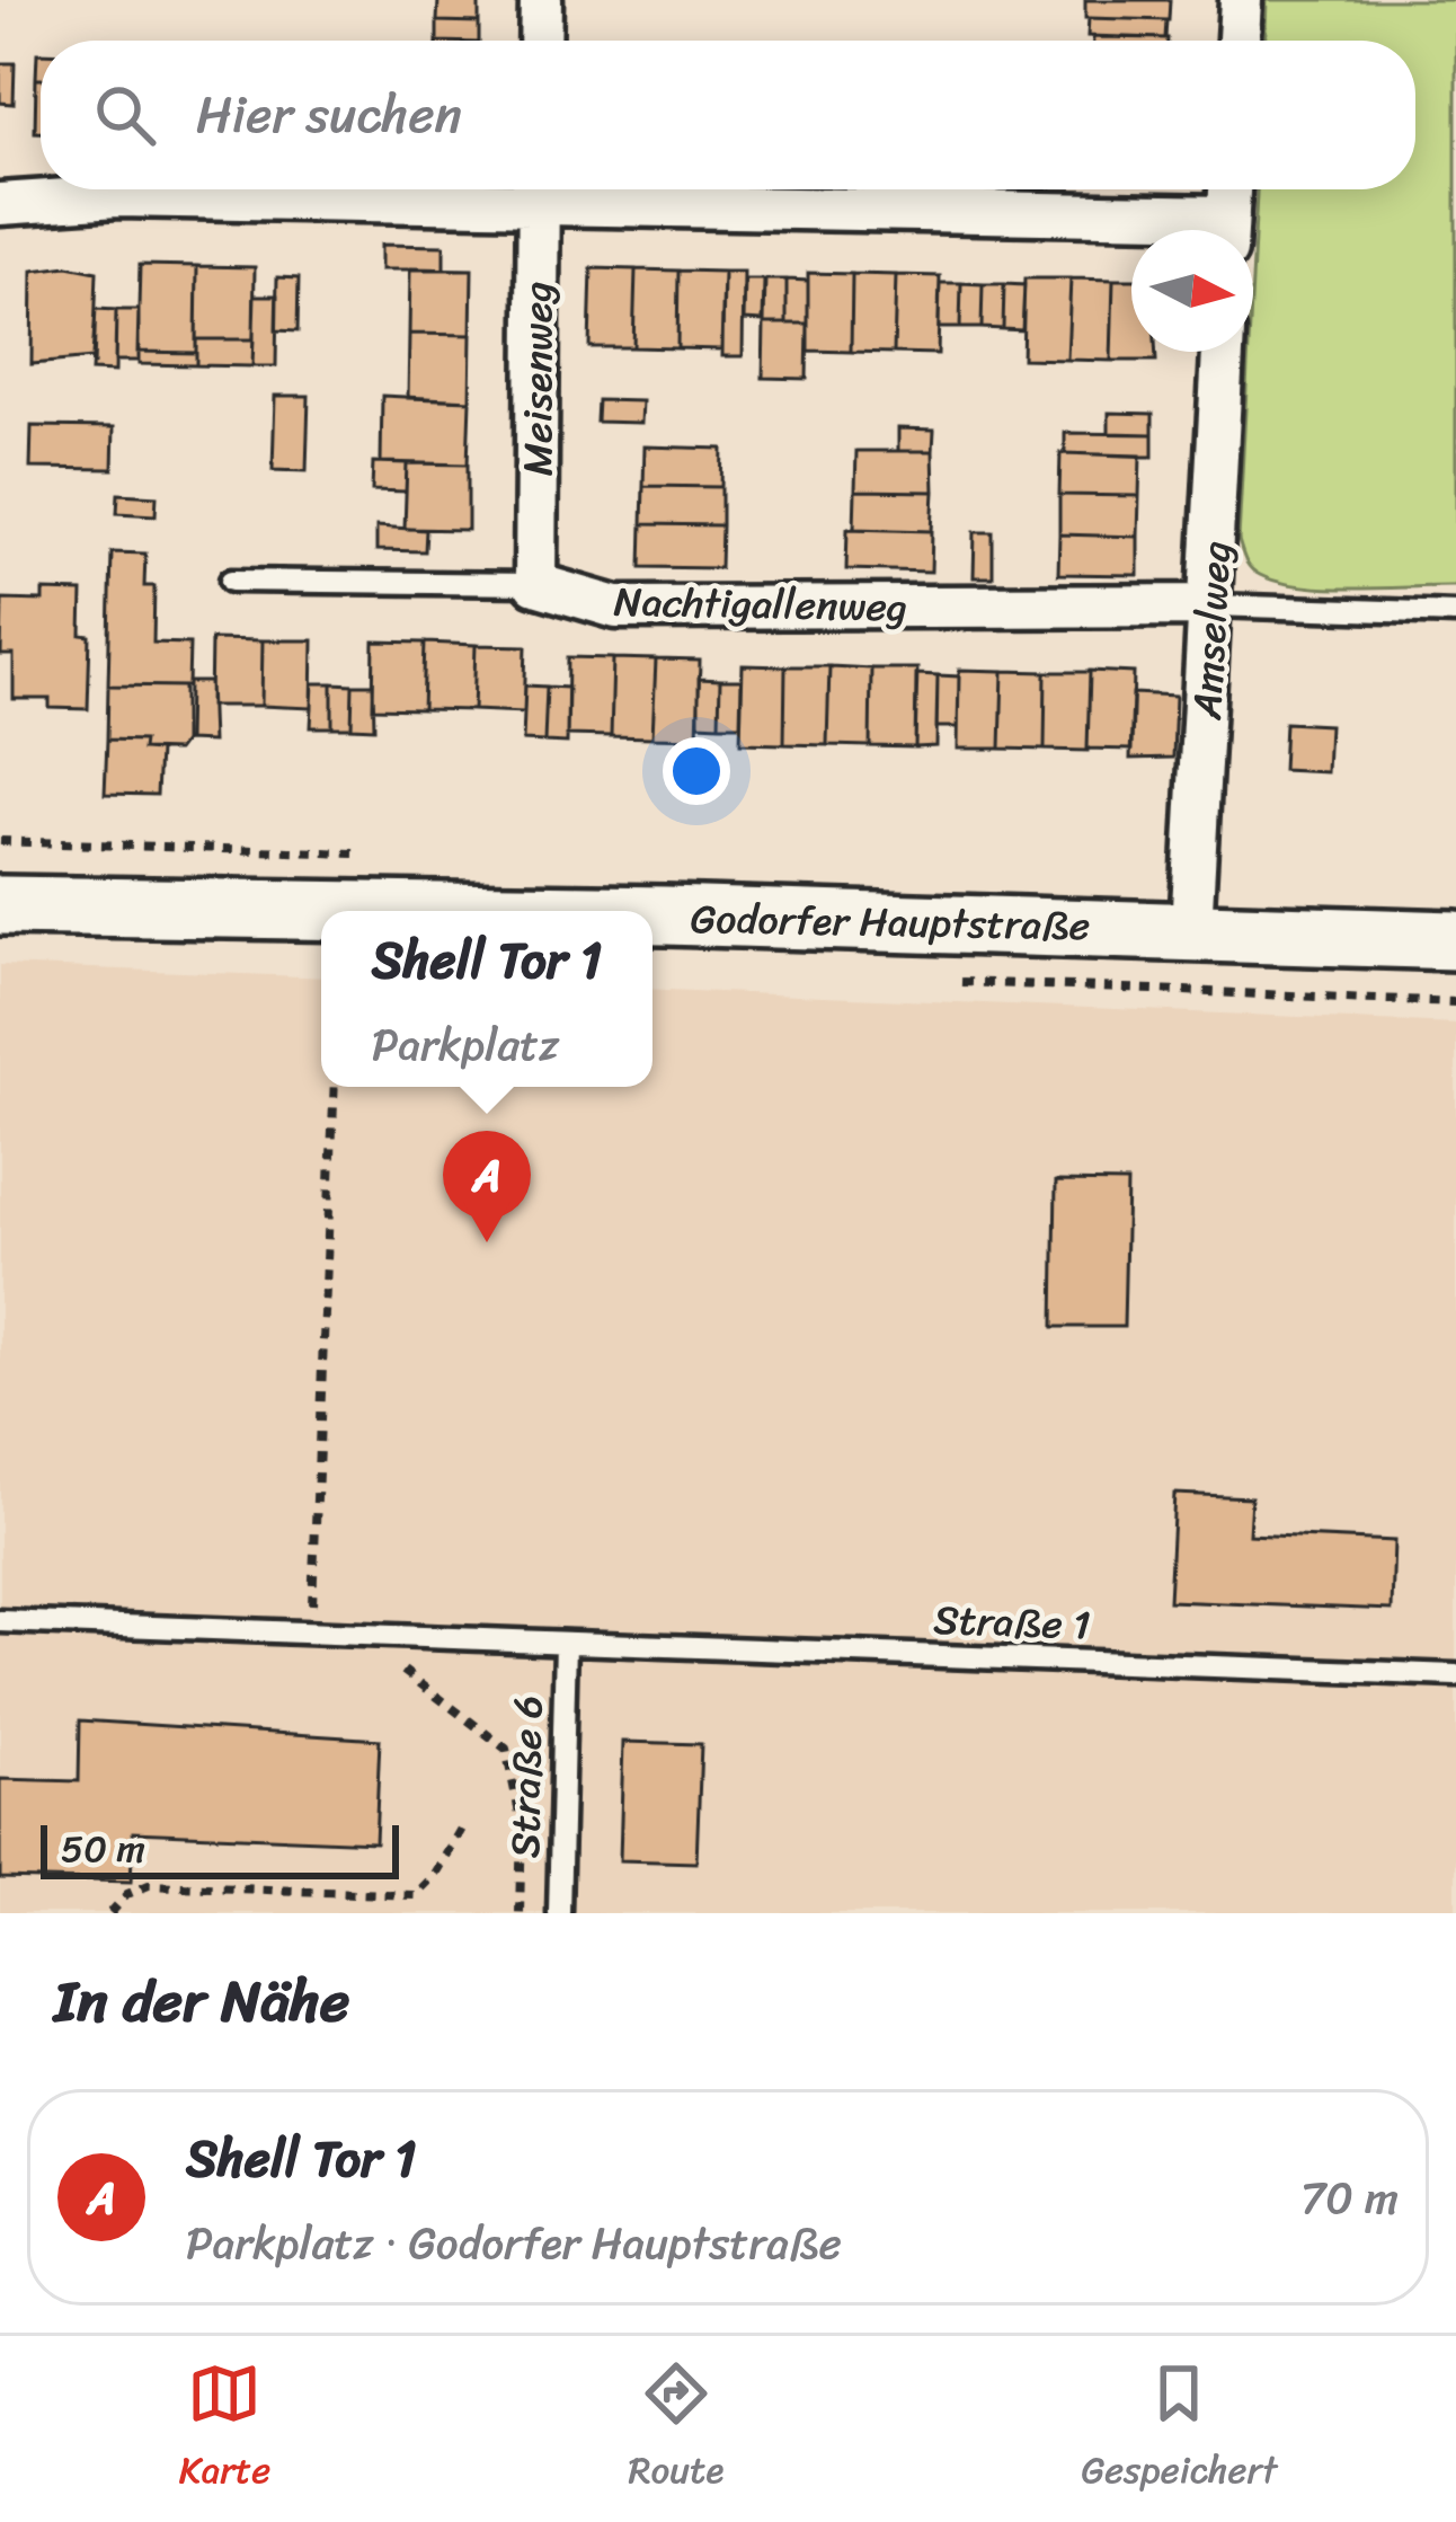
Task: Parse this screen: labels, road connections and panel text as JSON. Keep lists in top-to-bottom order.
{
  "streets": {
    "main road": ["Godorfer Hauptstraße"],
    "street": ["Meisenweg", "Nachtigallenweg", "Amselweg"],
    "lane": ["Straße 1", "Straße 6"]
  },
  "crossings": [
    ["Meisenweg", "Nachtigallenweg"],
    ["Nachtigallenweg", "Amselweg"],
    ["Amselweg", "Godorfer Hauptstraße"],
    ["Straße 1", "Straße 6"]
  ],
  "scale_bar": "50 m",
  "north": "right",
  "page": {
    "search": "Hier suchen",
    "popup": ["Shell Tor 1", "Parkplatz"],
    "pins": "A",
    "scale": "50 m",
    "heading": "In der Nähe",
    "list": [
      {
        "mark": "A",
        "name": "Shell Tor 1",
        "note": "Parkplatz · Godorfer Hauptstraße",
        "value": "70 m"
      }
    ],
    "nav": ["Karte", "Route", "Gespeichert"]
  }
}
